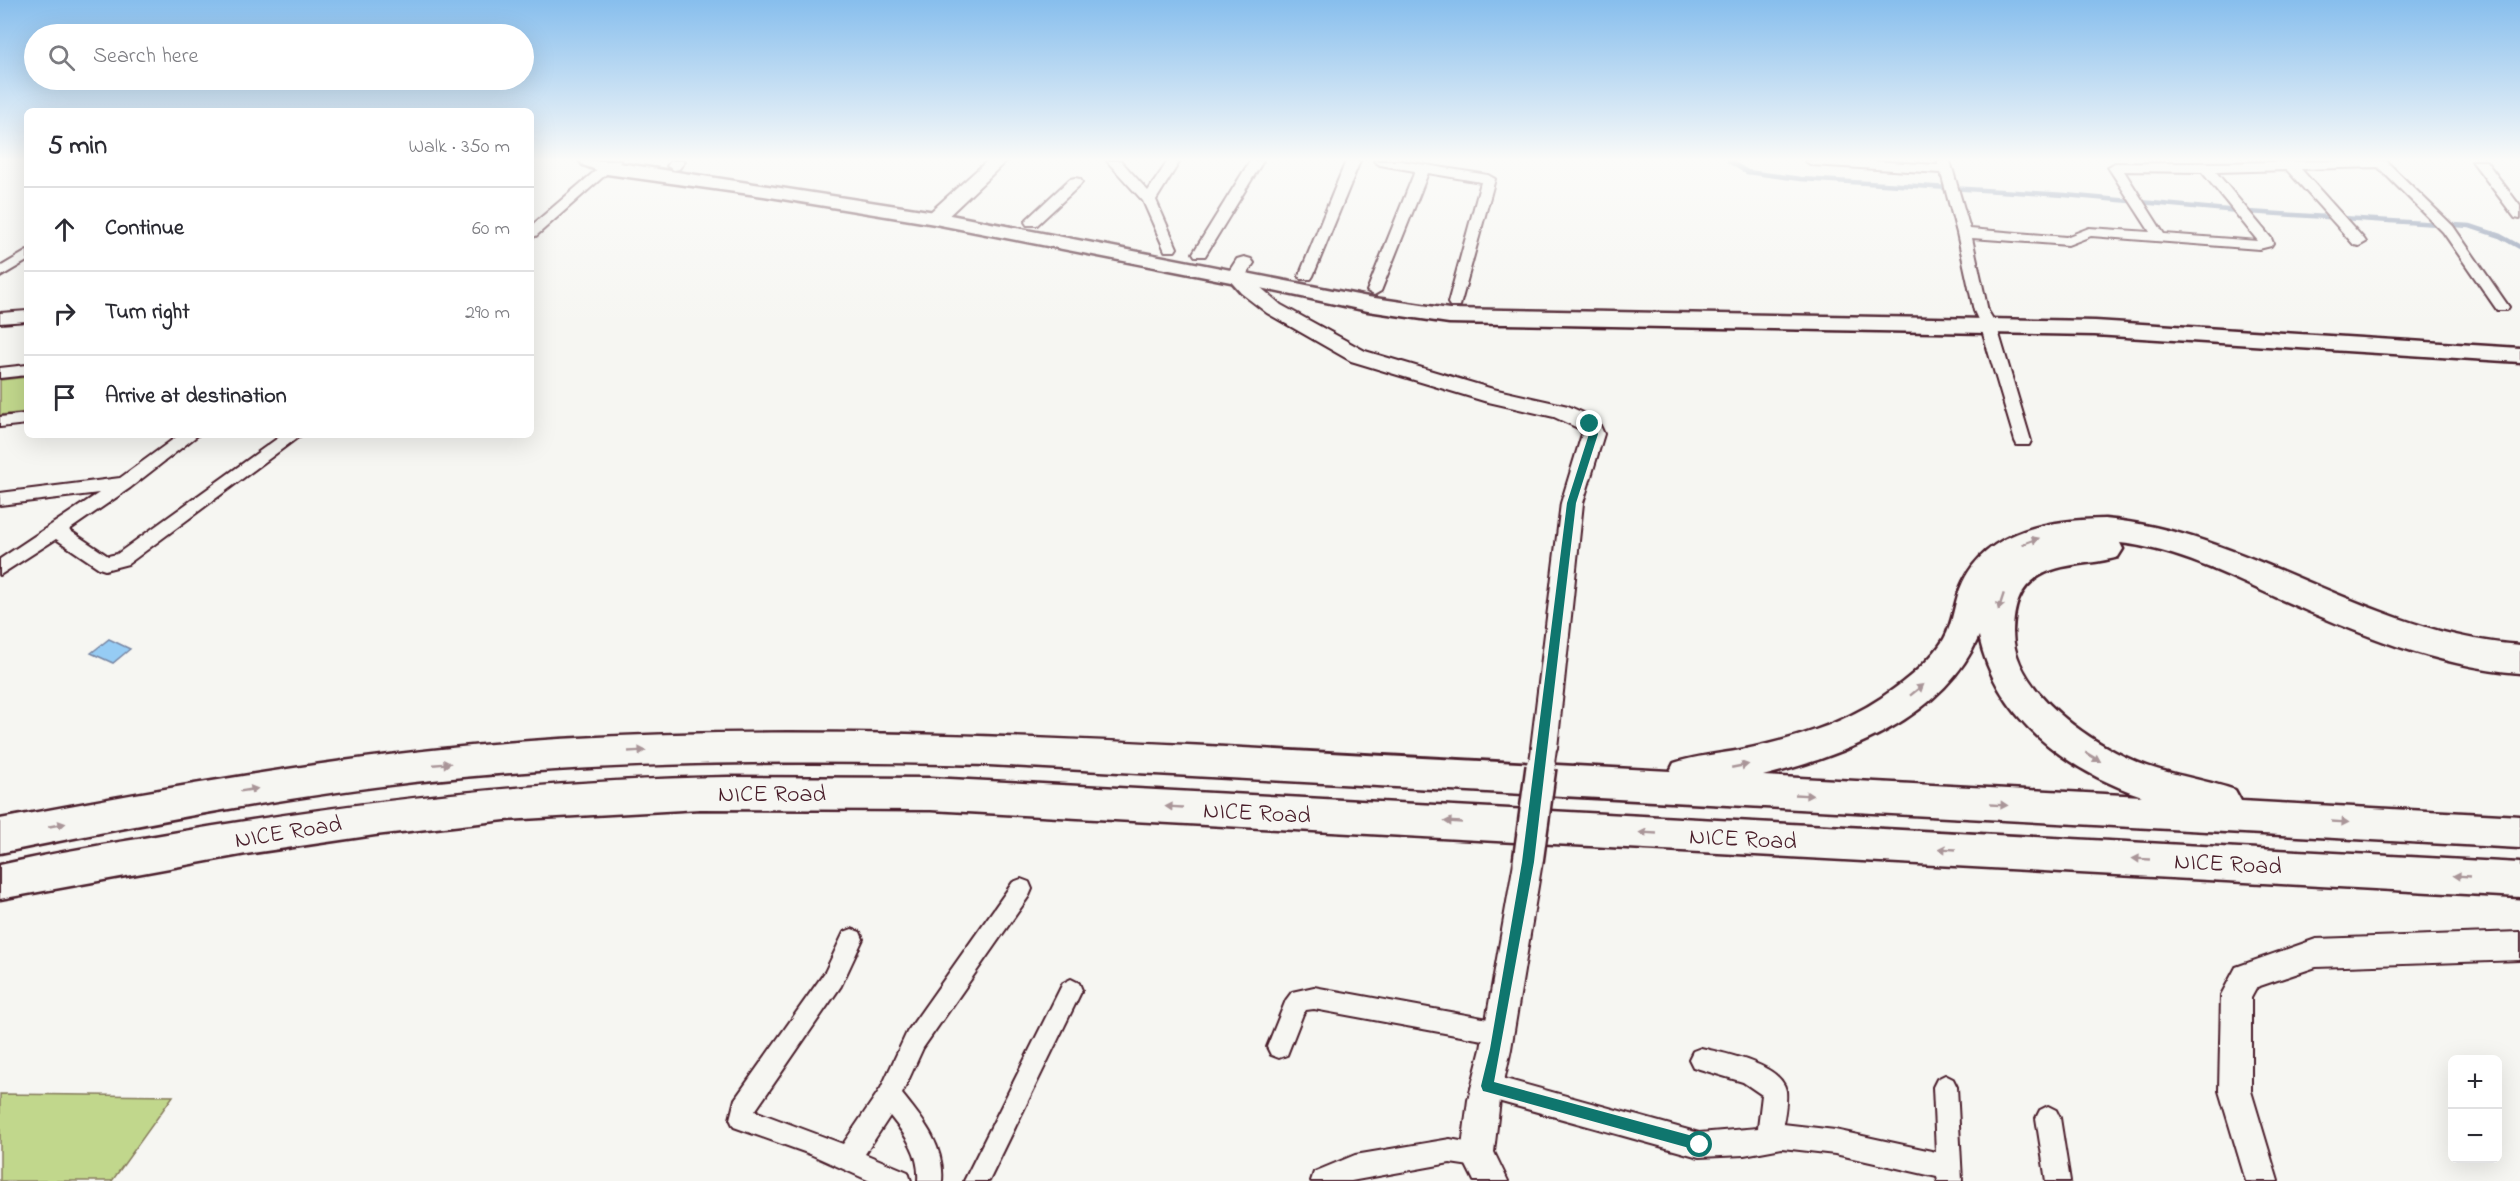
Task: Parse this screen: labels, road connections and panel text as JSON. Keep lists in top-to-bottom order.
{
  "streets": {
    "highway": ["NICE Road"]
  },
  "page": {
    "search": "Search here",
    "heading": ["5 min", "Walk · 350 m"],
    "list": [
      ["Continue", "60 m"],
      ["Turn right", "290 m"],
      "Arrive at destination"
    ],
    "map_buttons": ["+", "−"]
  }
}
